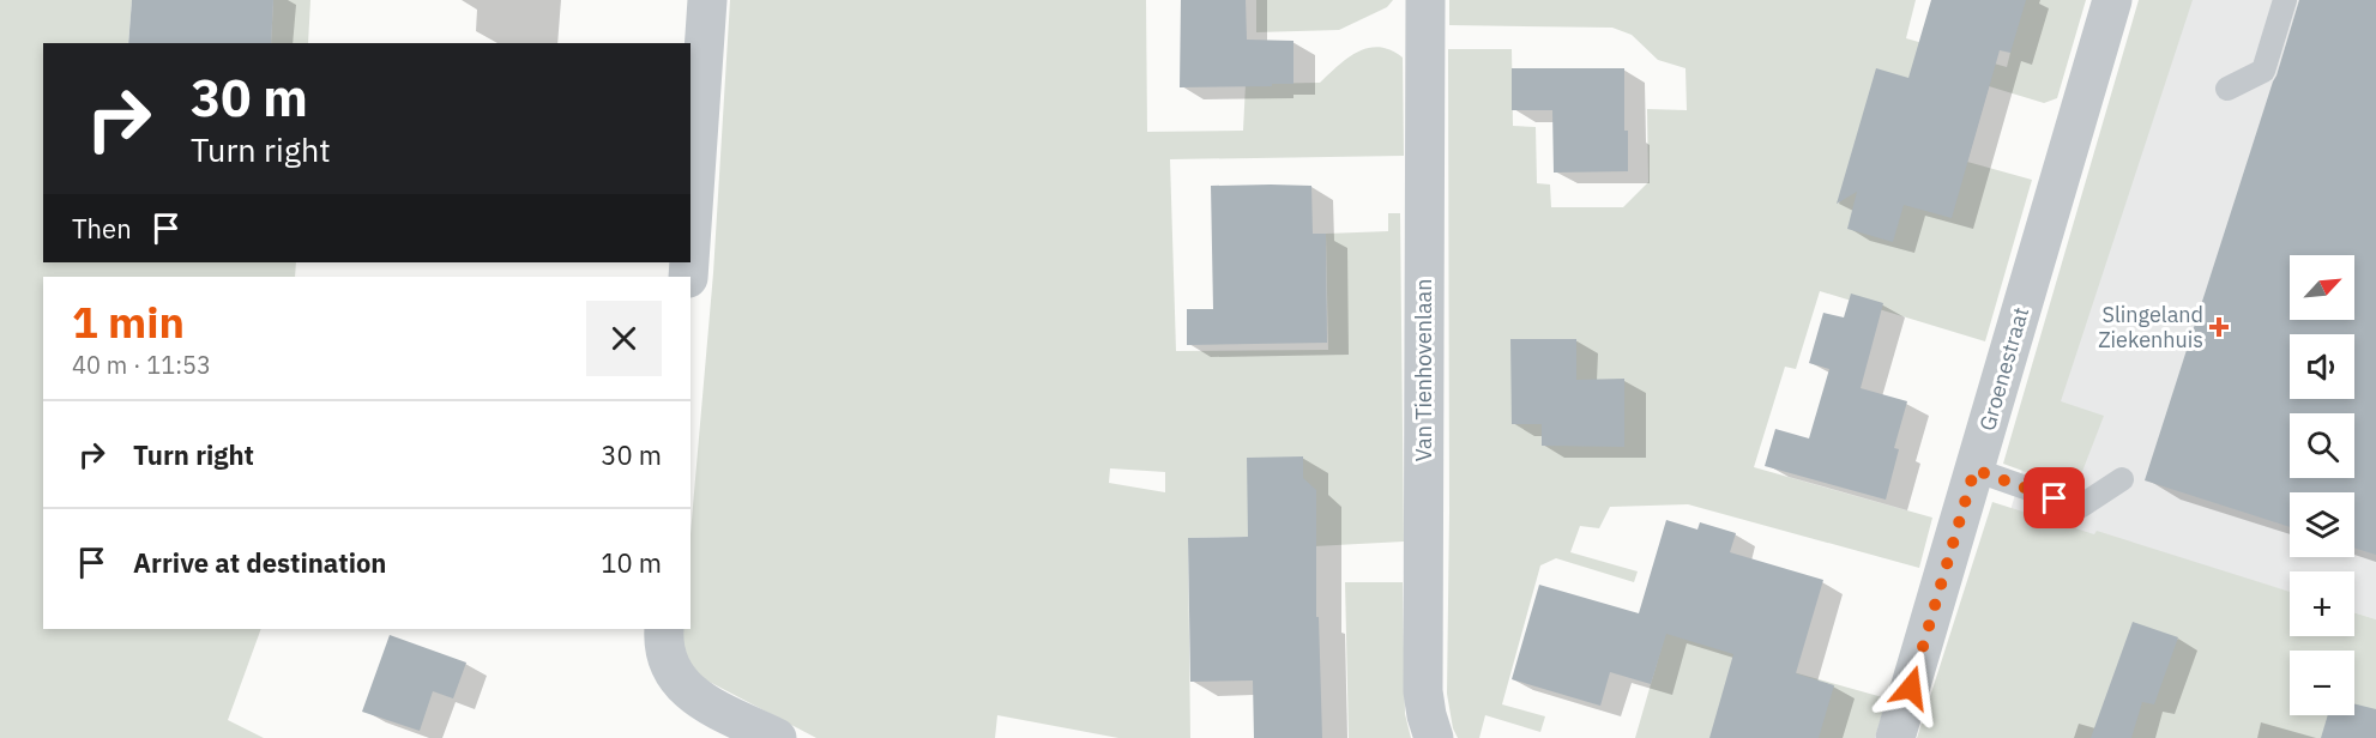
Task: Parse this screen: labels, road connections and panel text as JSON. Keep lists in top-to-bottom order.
{
  "streets": {
    "street": ["Groenestraat", "Van Tienhovenlaan"]
  },
  "places": {
    "health": ["Slingeland Ziekenhuis"]
  },
  "north": "top right",
  "page": {
    "turn": ["30 m", "Turn right"],
    "then": "Then",
    "map_buttons": ["+", "−"],
    "heading": ["1 min", "40 m · 11:53"],
    "list": [
      {
        "name": "Turn right",
        "value": "30 m"
      },
      {
        "name": "Arrive at destination",
        "value": "10 m"
      }
    ]
  }
}
